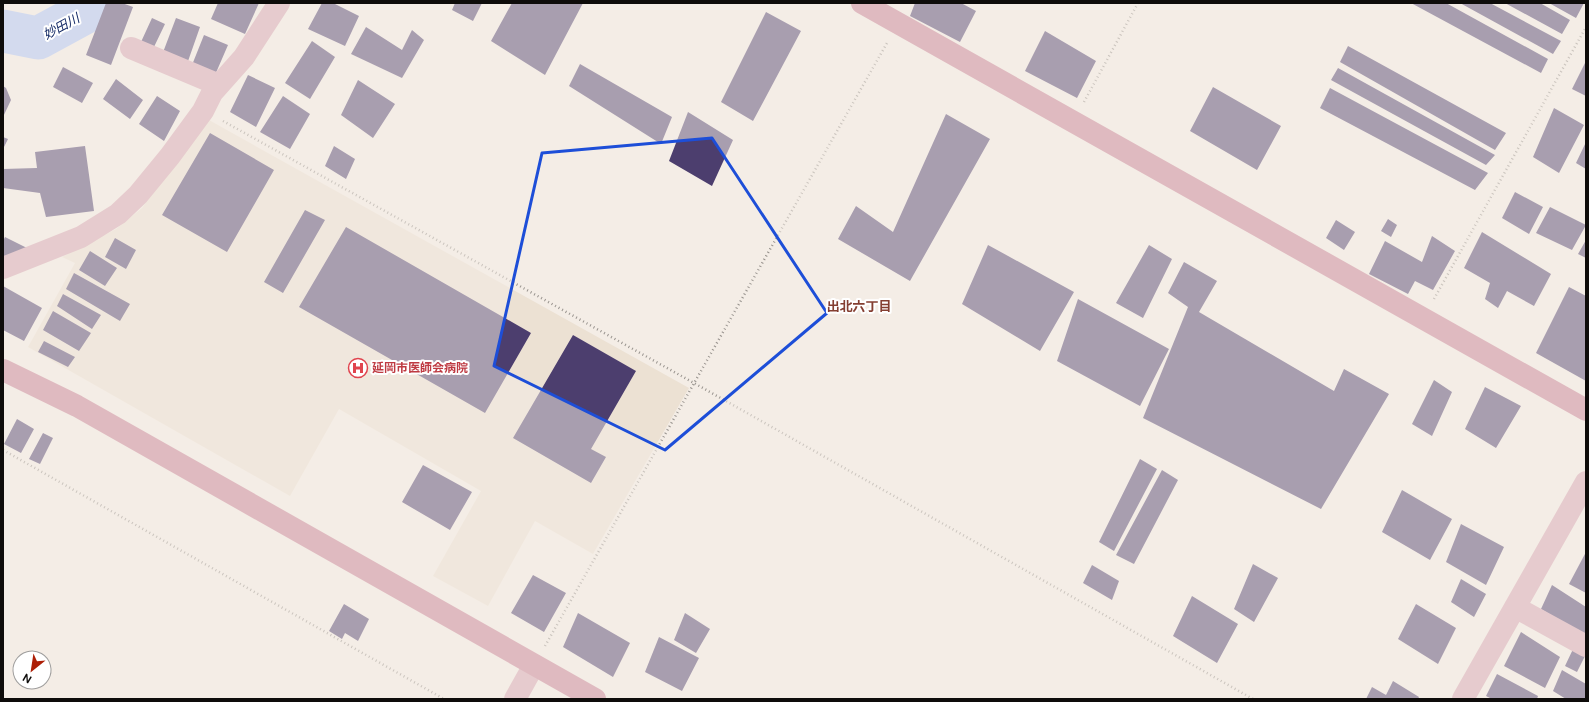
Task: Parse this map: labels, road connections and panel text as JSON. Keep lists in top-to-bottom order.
{
  "districts": ["出北六丁目"],
  "water": ["妙田川"],
  "places": {
    "hospital": ["延岡市医師会病院"]
  },
  "north": "bottom left"
}
